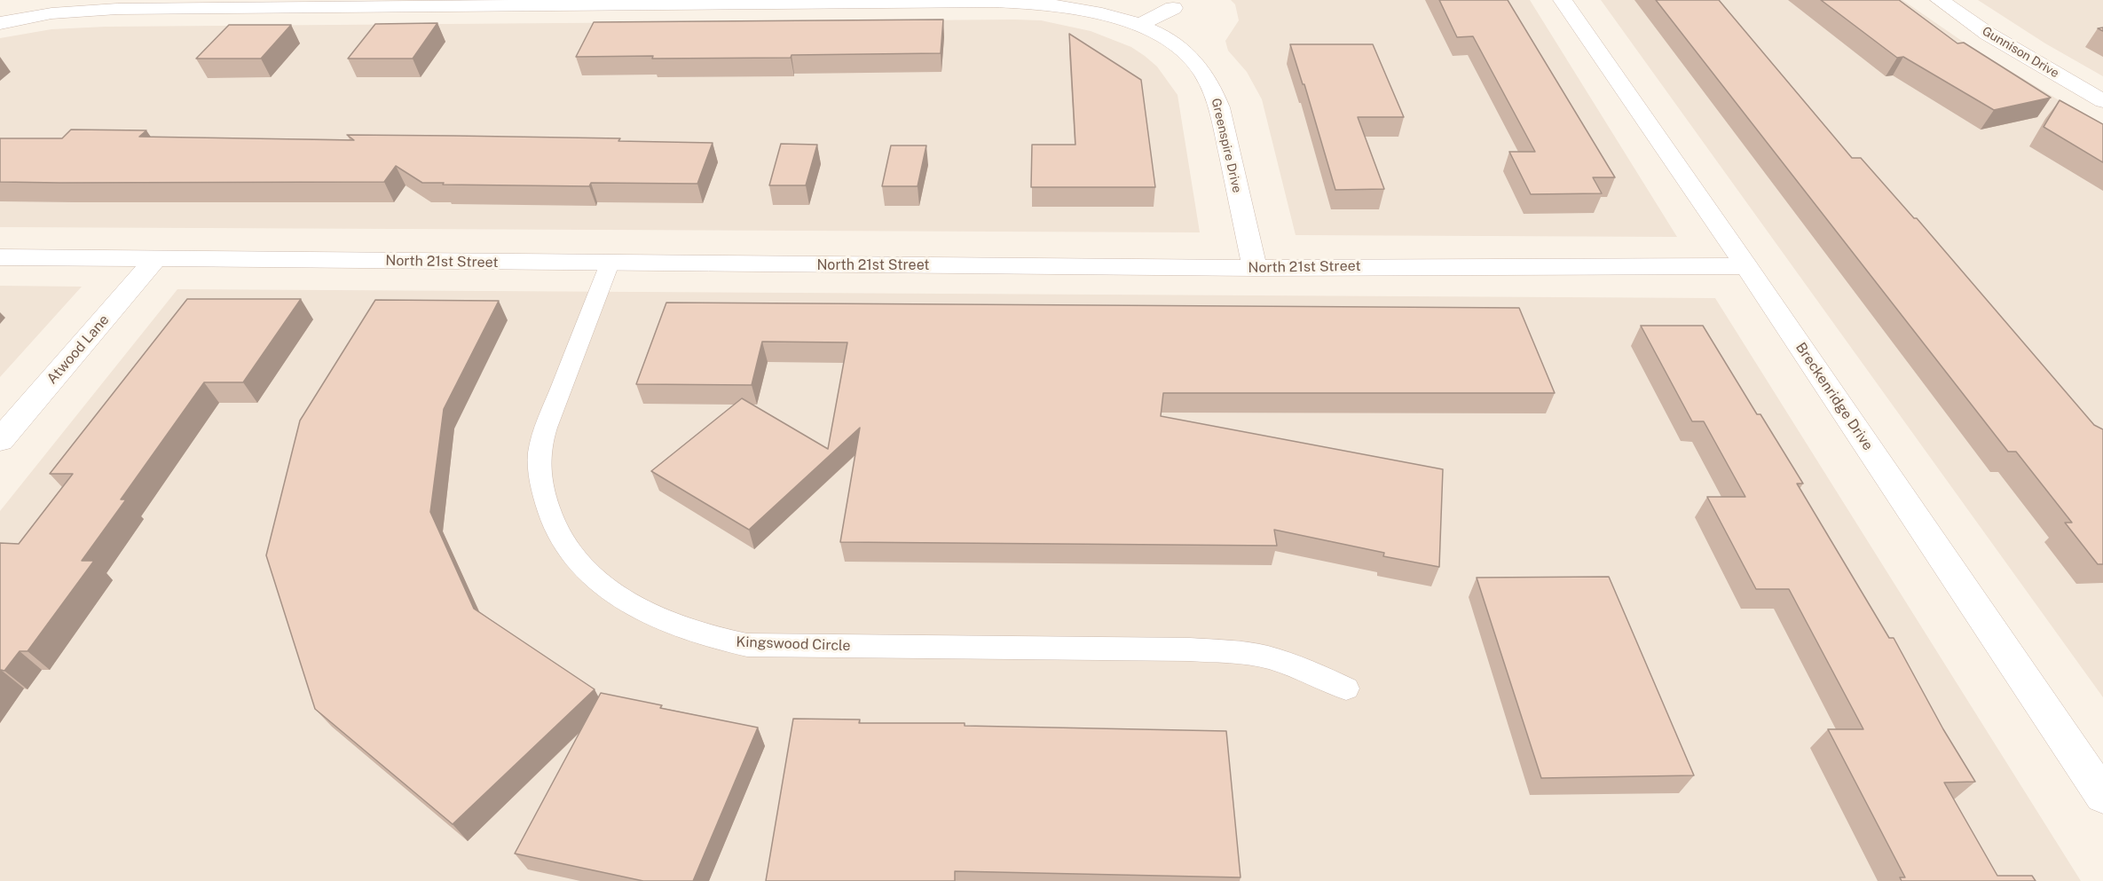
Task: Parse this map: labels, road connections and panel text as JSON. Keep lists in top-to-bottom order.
{
  "streets": {
    "street": [
      "Gunnison Drive",
      "Greenspire Drive",
      "North 21st Street",
      "Atwood Lane",
      "Breckenridge Drive"
    ],
    "lane": ["Kingswood Circle"]
  },
  "crossings": [
    ["Greenspire Drive", "North 21st Street"],
    ["North 21st Street", "Atwood Lane"],
    ["North 21st Street", "Breckenridge Drive"],
    ["North 21st Street", "Kingswood Circle"]
  ]
}
